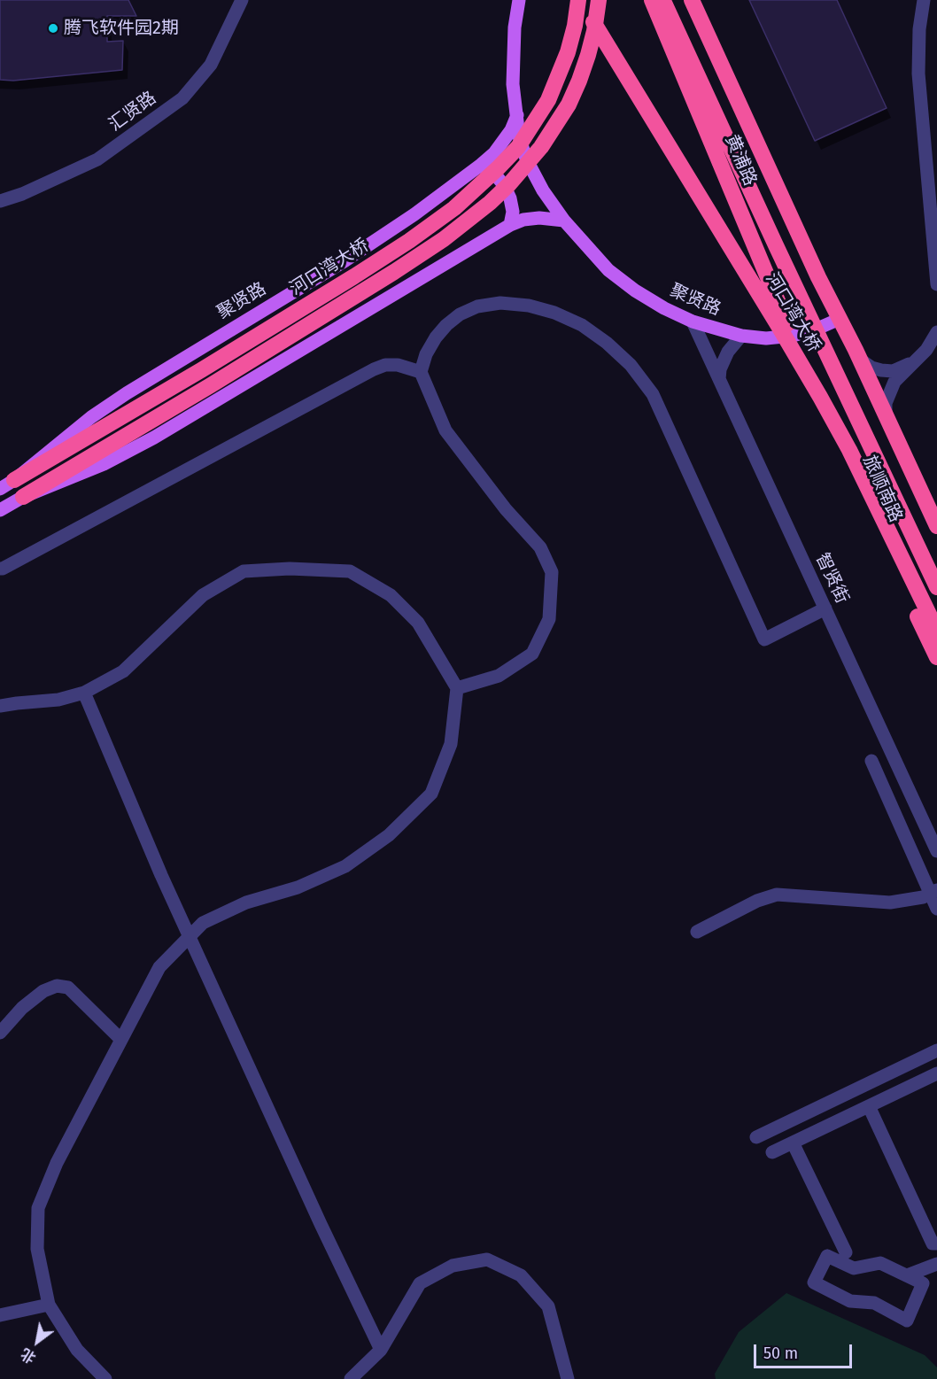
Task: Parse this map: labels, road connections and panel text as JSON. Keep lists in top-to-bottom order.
{
  "streets": {
    "highway": ["黄浦路", "河口湾大桥", "旅顺南路"],
    "main road": ["聚贤路"],
    "street": ["汇贤路", "智贤街"]
  },
  "crossings": [
    ["黄浦路", "聚贤路"],
    ["黄浦路", "旅顺南路"],
    ["河口湾大桥", "聚贤路"],
    ["聚贤路", "旅顺南路"],
    ["聚贤路", "智贤街"]
  ],
  "places": ["腾飞软件园2期"],
  "scale_bar": "50 m",
  "north": "bottom left"
}
